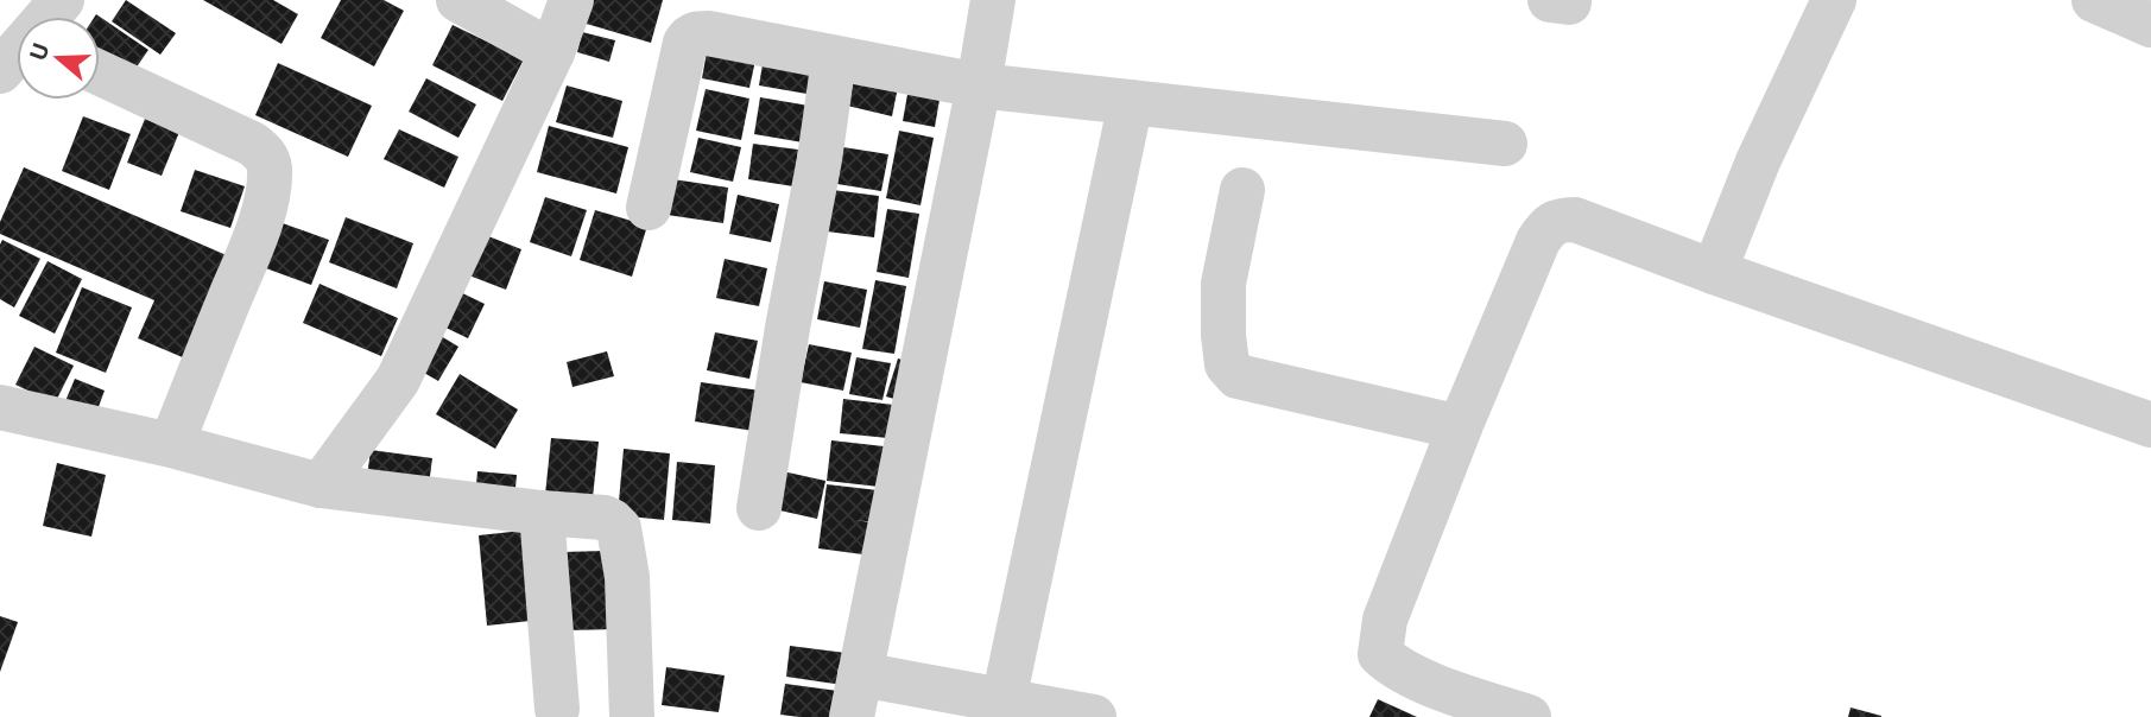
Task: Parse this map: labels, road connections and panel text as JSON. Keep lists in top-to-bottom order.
{
  "north": "left"
}
